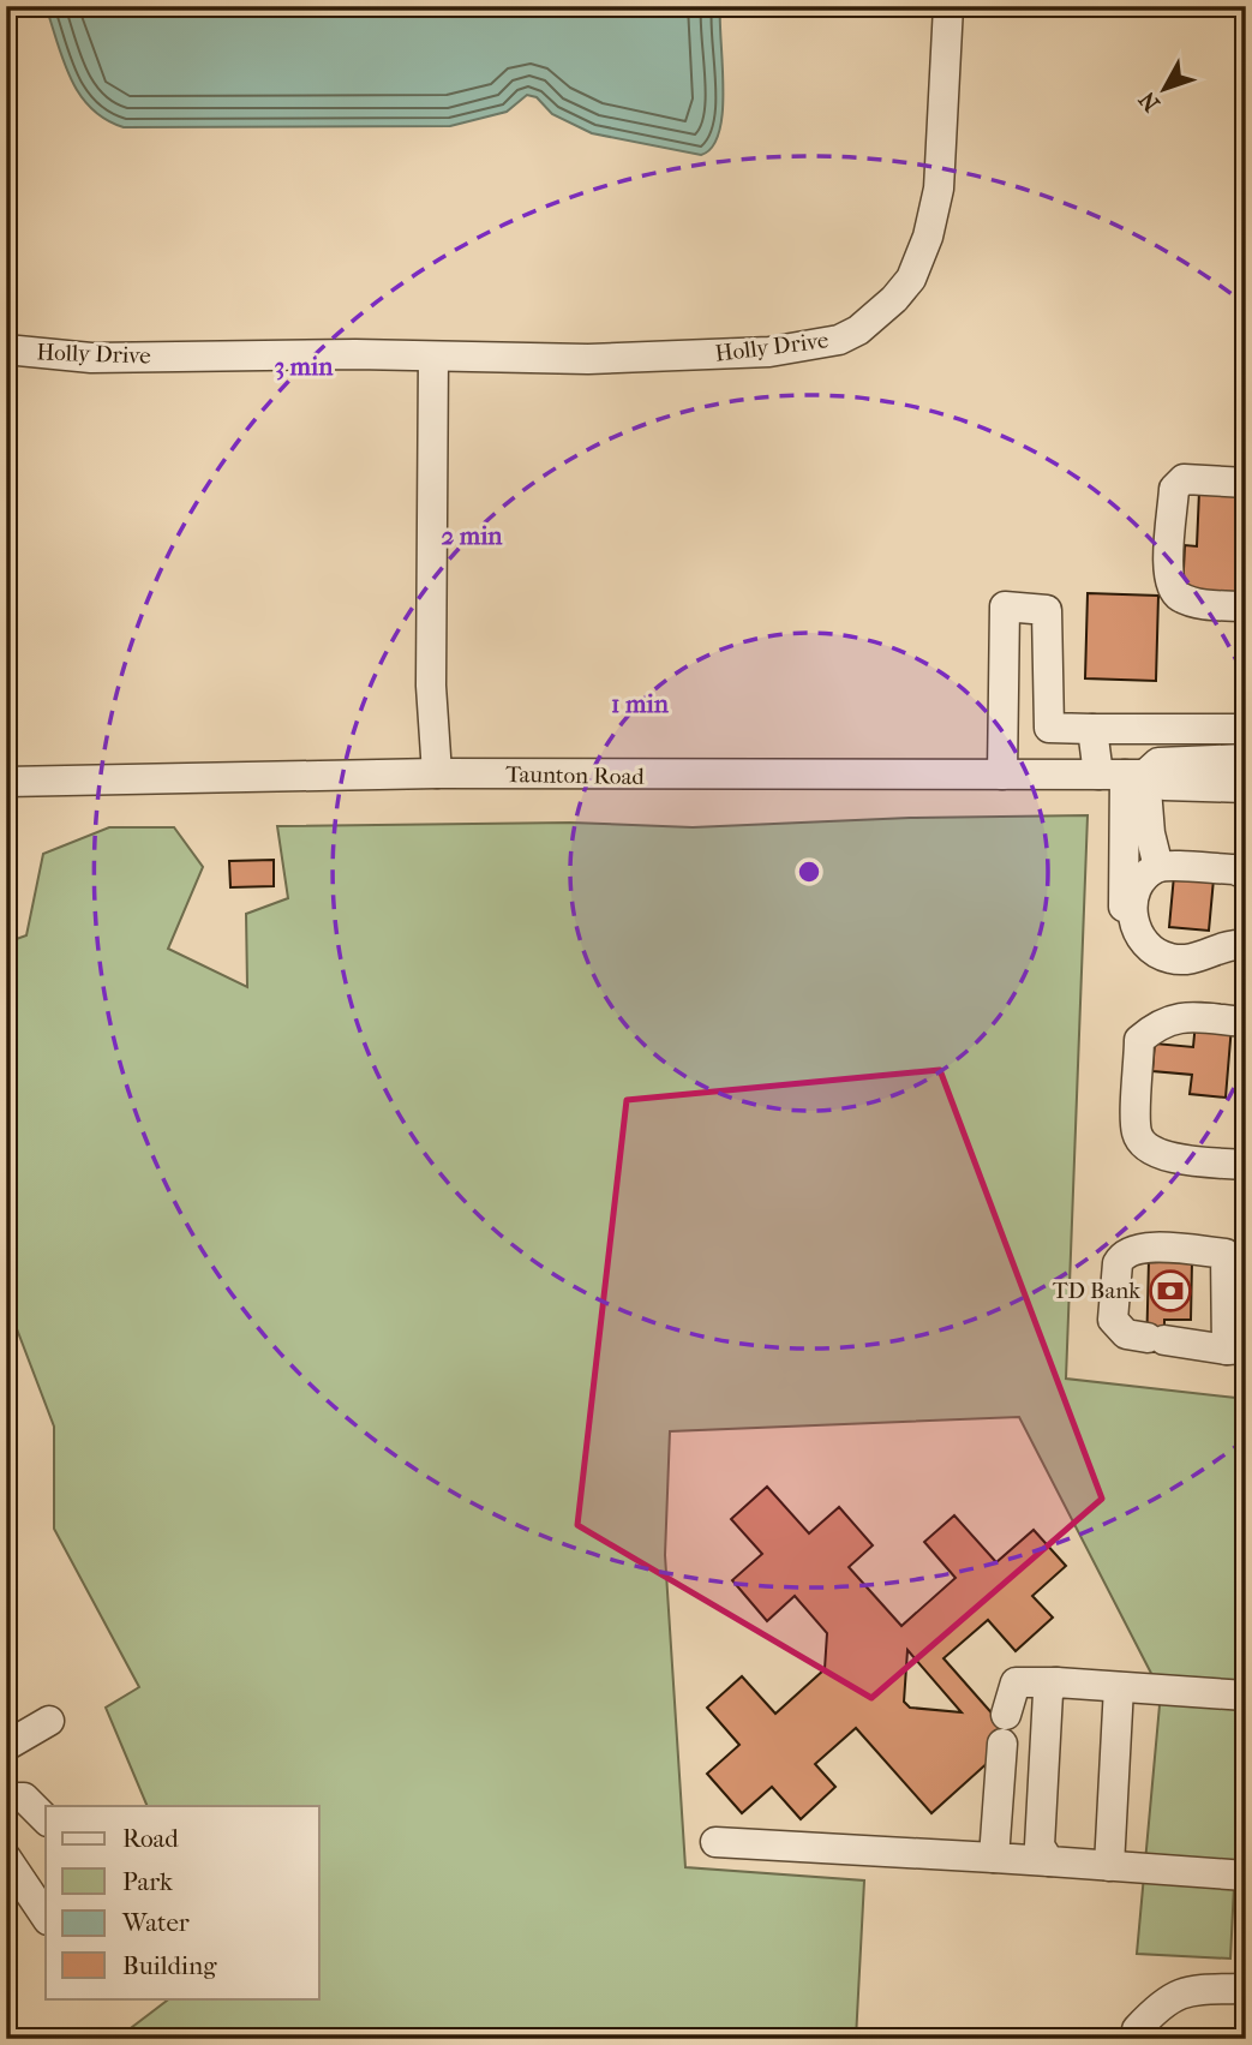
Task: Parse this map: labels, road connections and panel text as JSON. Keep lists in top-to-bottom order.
{
  "streets": {
    "street": ["Holly Drive", "Taunton Road"]
  },
  "places": {
    "bank": ["TD Bank"]
  },
  "legend": [
    "Road",
    "Park",
    "Water",
    "Building"
  ],
  "north": "bottom left",
  "rings": ["3 min", "2 min", "1 min"]
}
